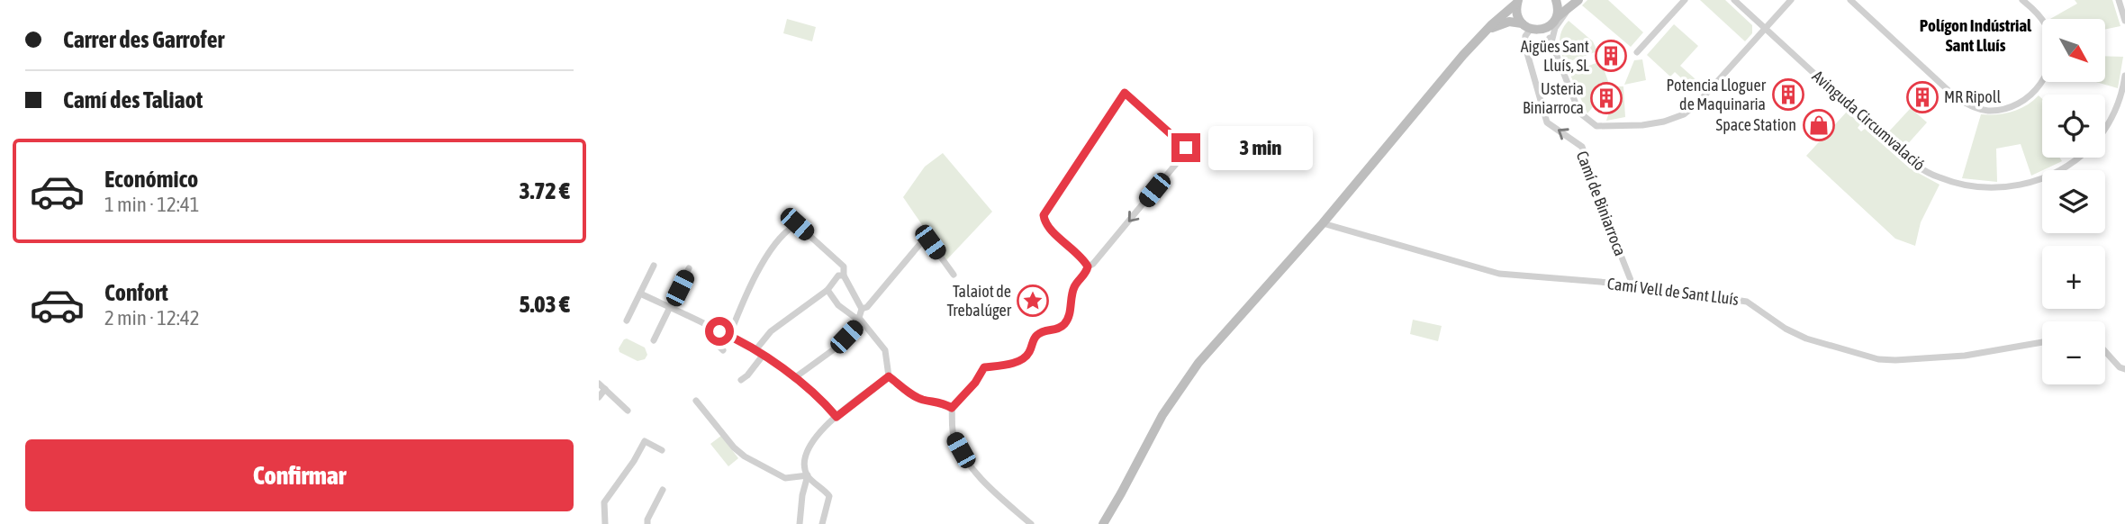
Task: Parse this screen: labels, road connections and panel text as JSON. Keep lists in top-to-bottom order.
{
  "streets": {
    "street": ["Avinguda Circumvalació", "Camí de Biniarroca", "Camí Vell de Sant Lluís"]
  },
  "crossings": [
    ["Camí de Biniarroca", "Camí Vell de Sant Lluís"]
  ],
  "one_way": ["Camí de Biniarroca"],
  "districts": ["Polígon Indústrial Sant Lluís"],
  "places": {
    "building": [
      "Aigües Sant Lluís, SL",
      "Potencia Lloguer de Maquinaria",
      "MR Ripoll",
      "Usteria Biniarroca"
    ],
    "shop": ["Space Station"],
    "place": ["Talaiot de Trebalúger"]
  },
  "north": "bottom right",
  "page": {
    "banner": ["Carrer des Garrofer", "Camí des Taliaot"],
    "map_buttons": ["+", "−"],
    "bubble": "3 min",
    "list": [
      {
        "name": "Económico",
        "note": "1 min · 12:41",
        "value": "3.72 €"
      },
      {
        "name": "Confort",
        "note": "2 min · 12:42",
        "value": "5.03 €"
      }
    ],
    "buttons": "Confirmar"
  }
}
